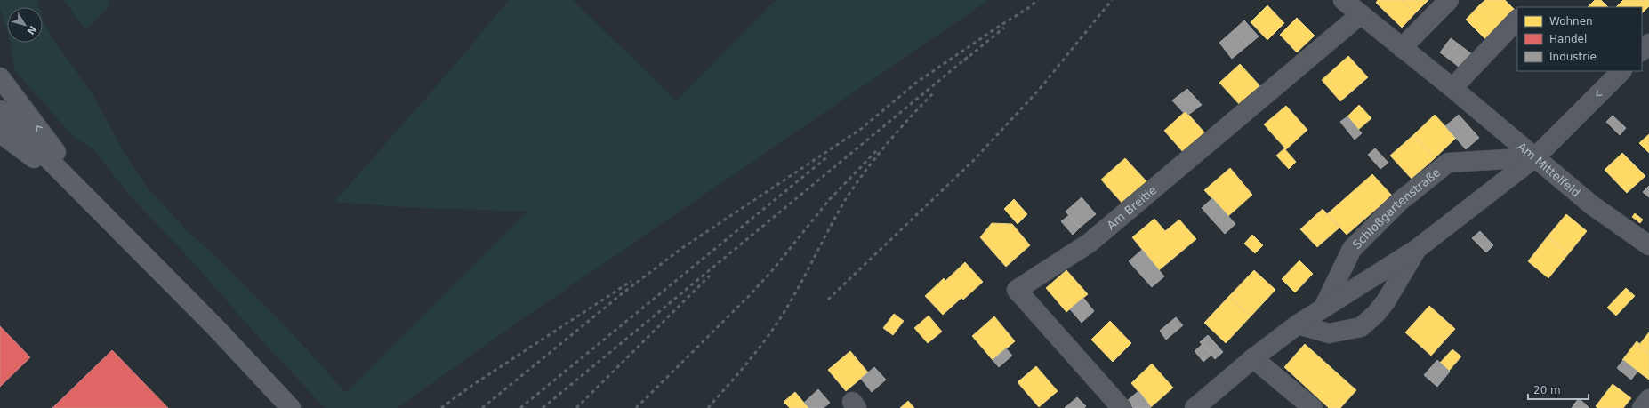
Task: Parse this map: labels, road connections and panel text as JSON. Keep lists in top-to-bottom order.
{
  "streets": {
    "street": ["Am Mittelfeld", "Am Breitle", "Schloßgartenstraße"]
  },
  "crossings": [
    ["Am Mittelfeld", "Am Breitle"],
    ["Am Mittelfeld", "Schloßgartenstraße"]
  ],
  "legend": ["Wohnen", "Handel", "Industrie"],
  "scale_bar": "20 m",
  "north": "bottom right"
}
